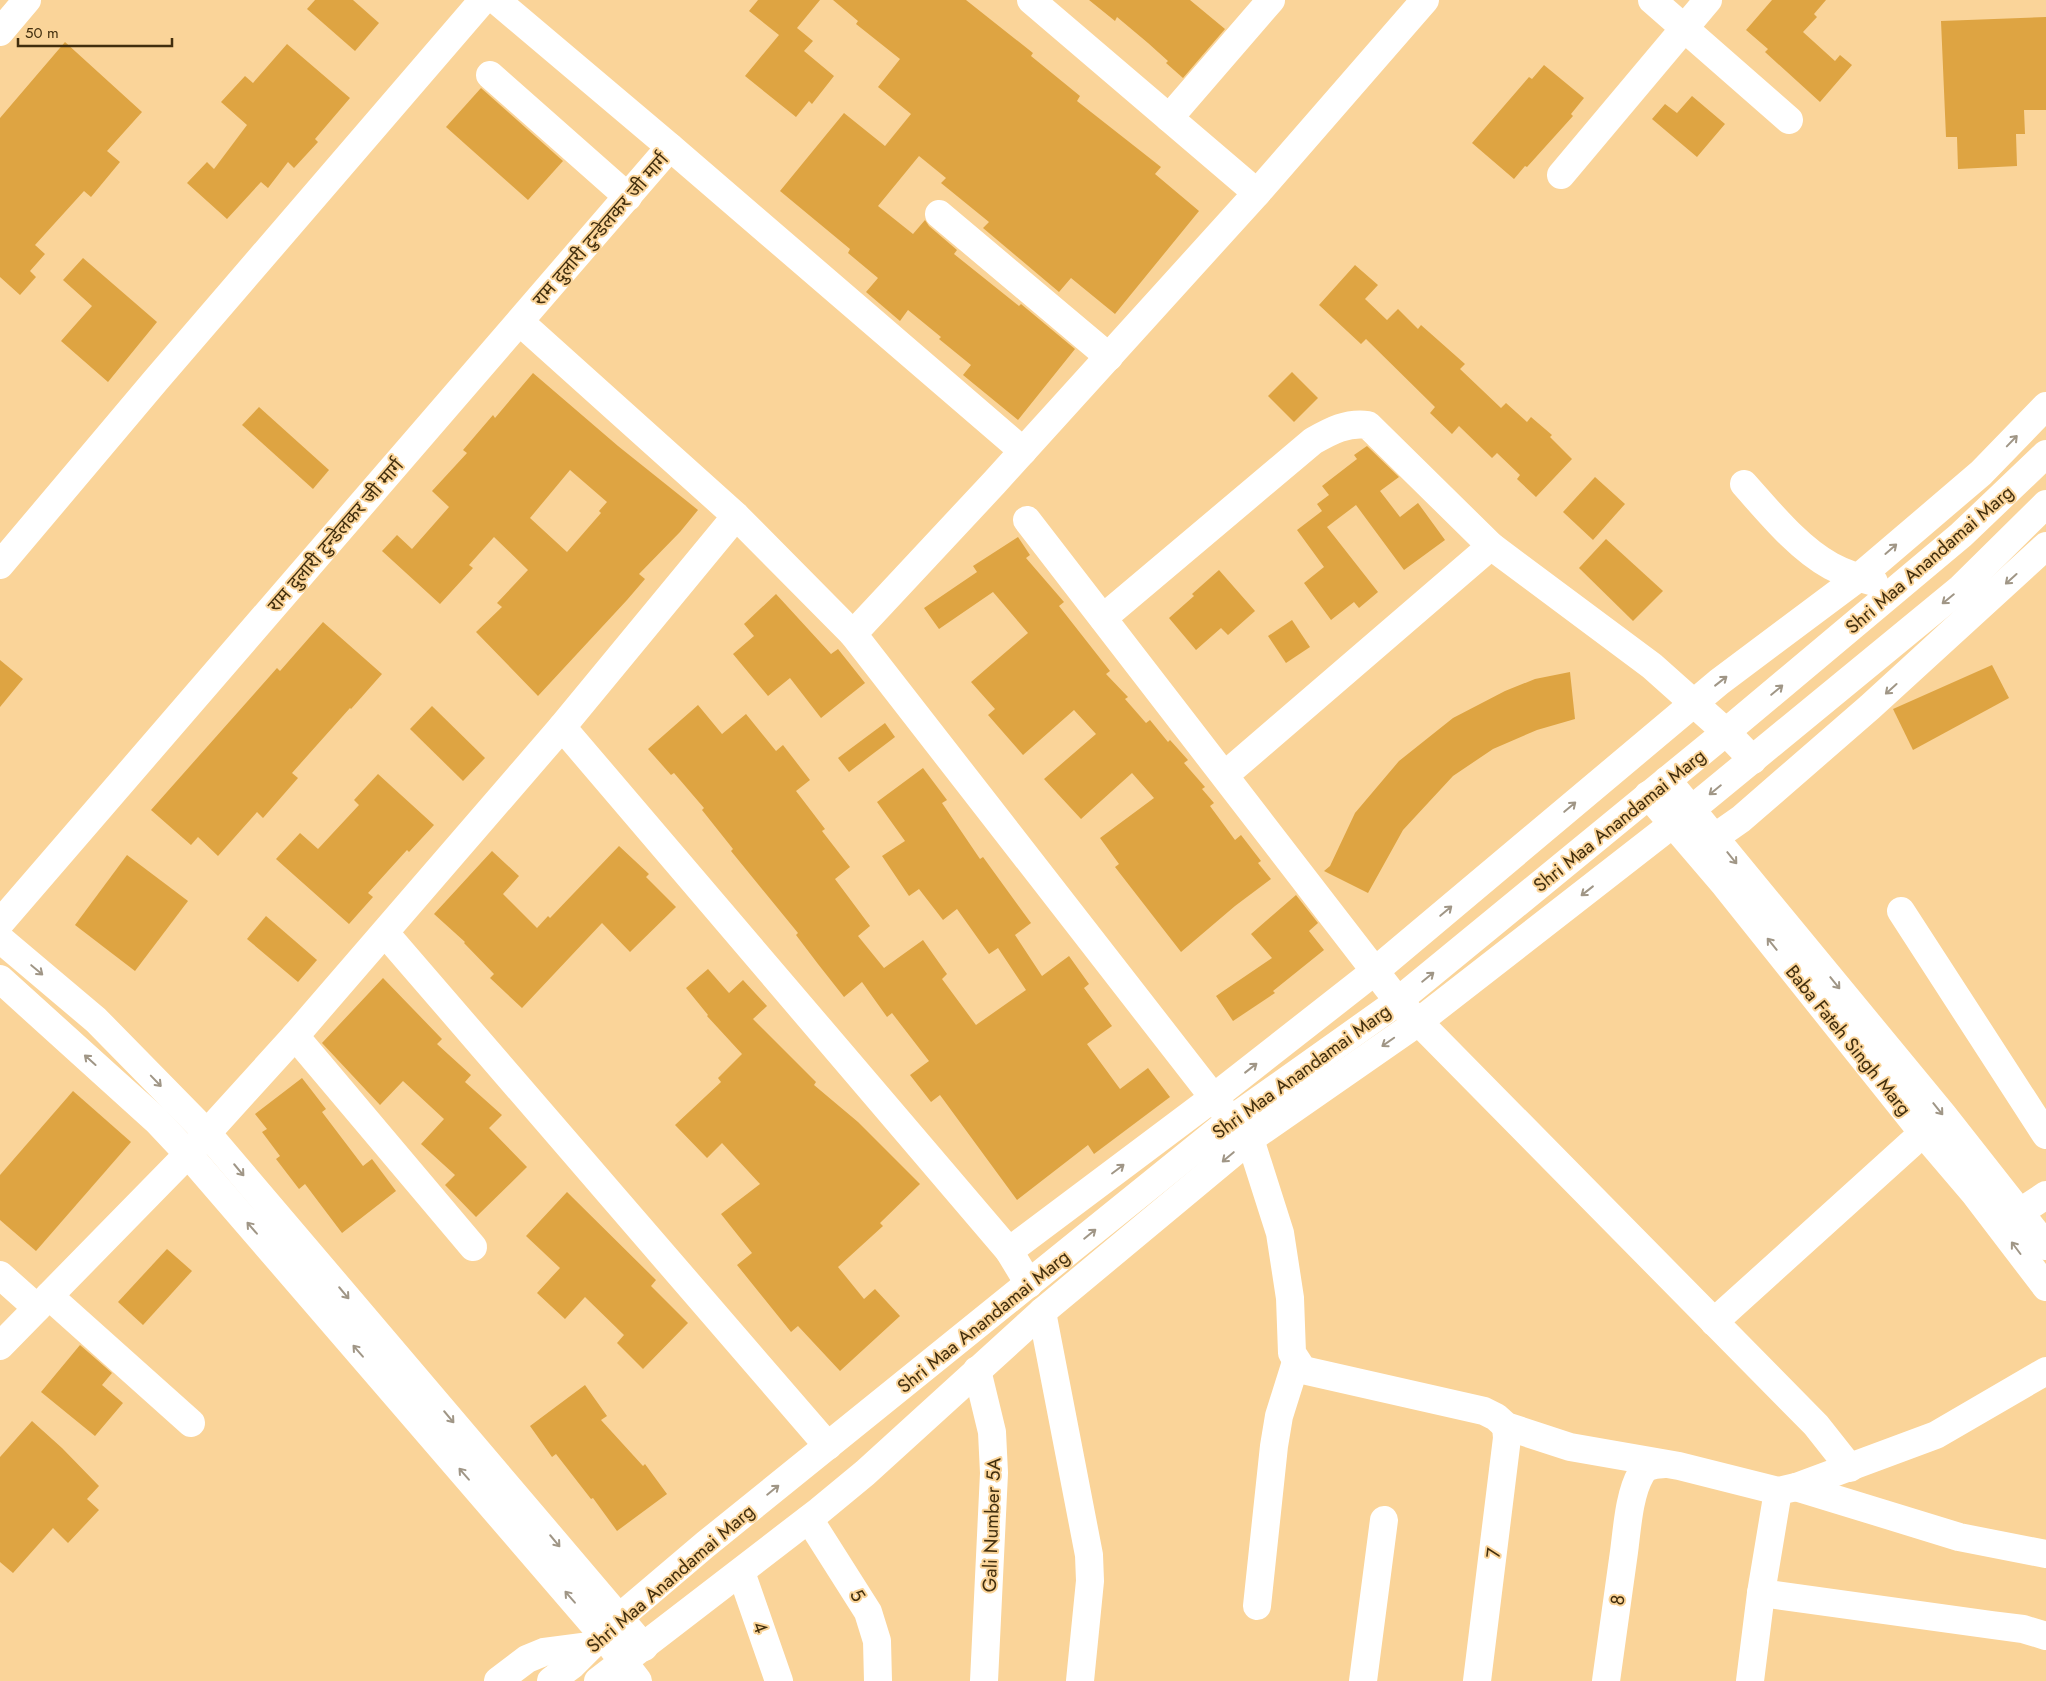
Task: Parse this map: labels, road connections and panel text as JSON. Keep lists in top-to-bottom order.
{
  "streets": {
    "street": [
      "राम दुलारी टुन्डेलकर जी मार्ग",
      "Shri Maa Anandamai Marg",
      "Baba Fateh Singh Marg",
      "Gali Number 5A",
      "7",
      "5",
      "8",
      "4"
    ]
  },
  "crossings": [
    ["Shri Maa Anandamai Marg", "Baba Fateh Singh Marg"],
    ["Shri Maa Anandamai Marg", "Gali Number 5A"],
    ["Shri Maa Anandamai Marg", "5"],
    ["Shri Maa Anandamai Marg", "4"]
  ],
  "scale_bar": "50 m"
}
